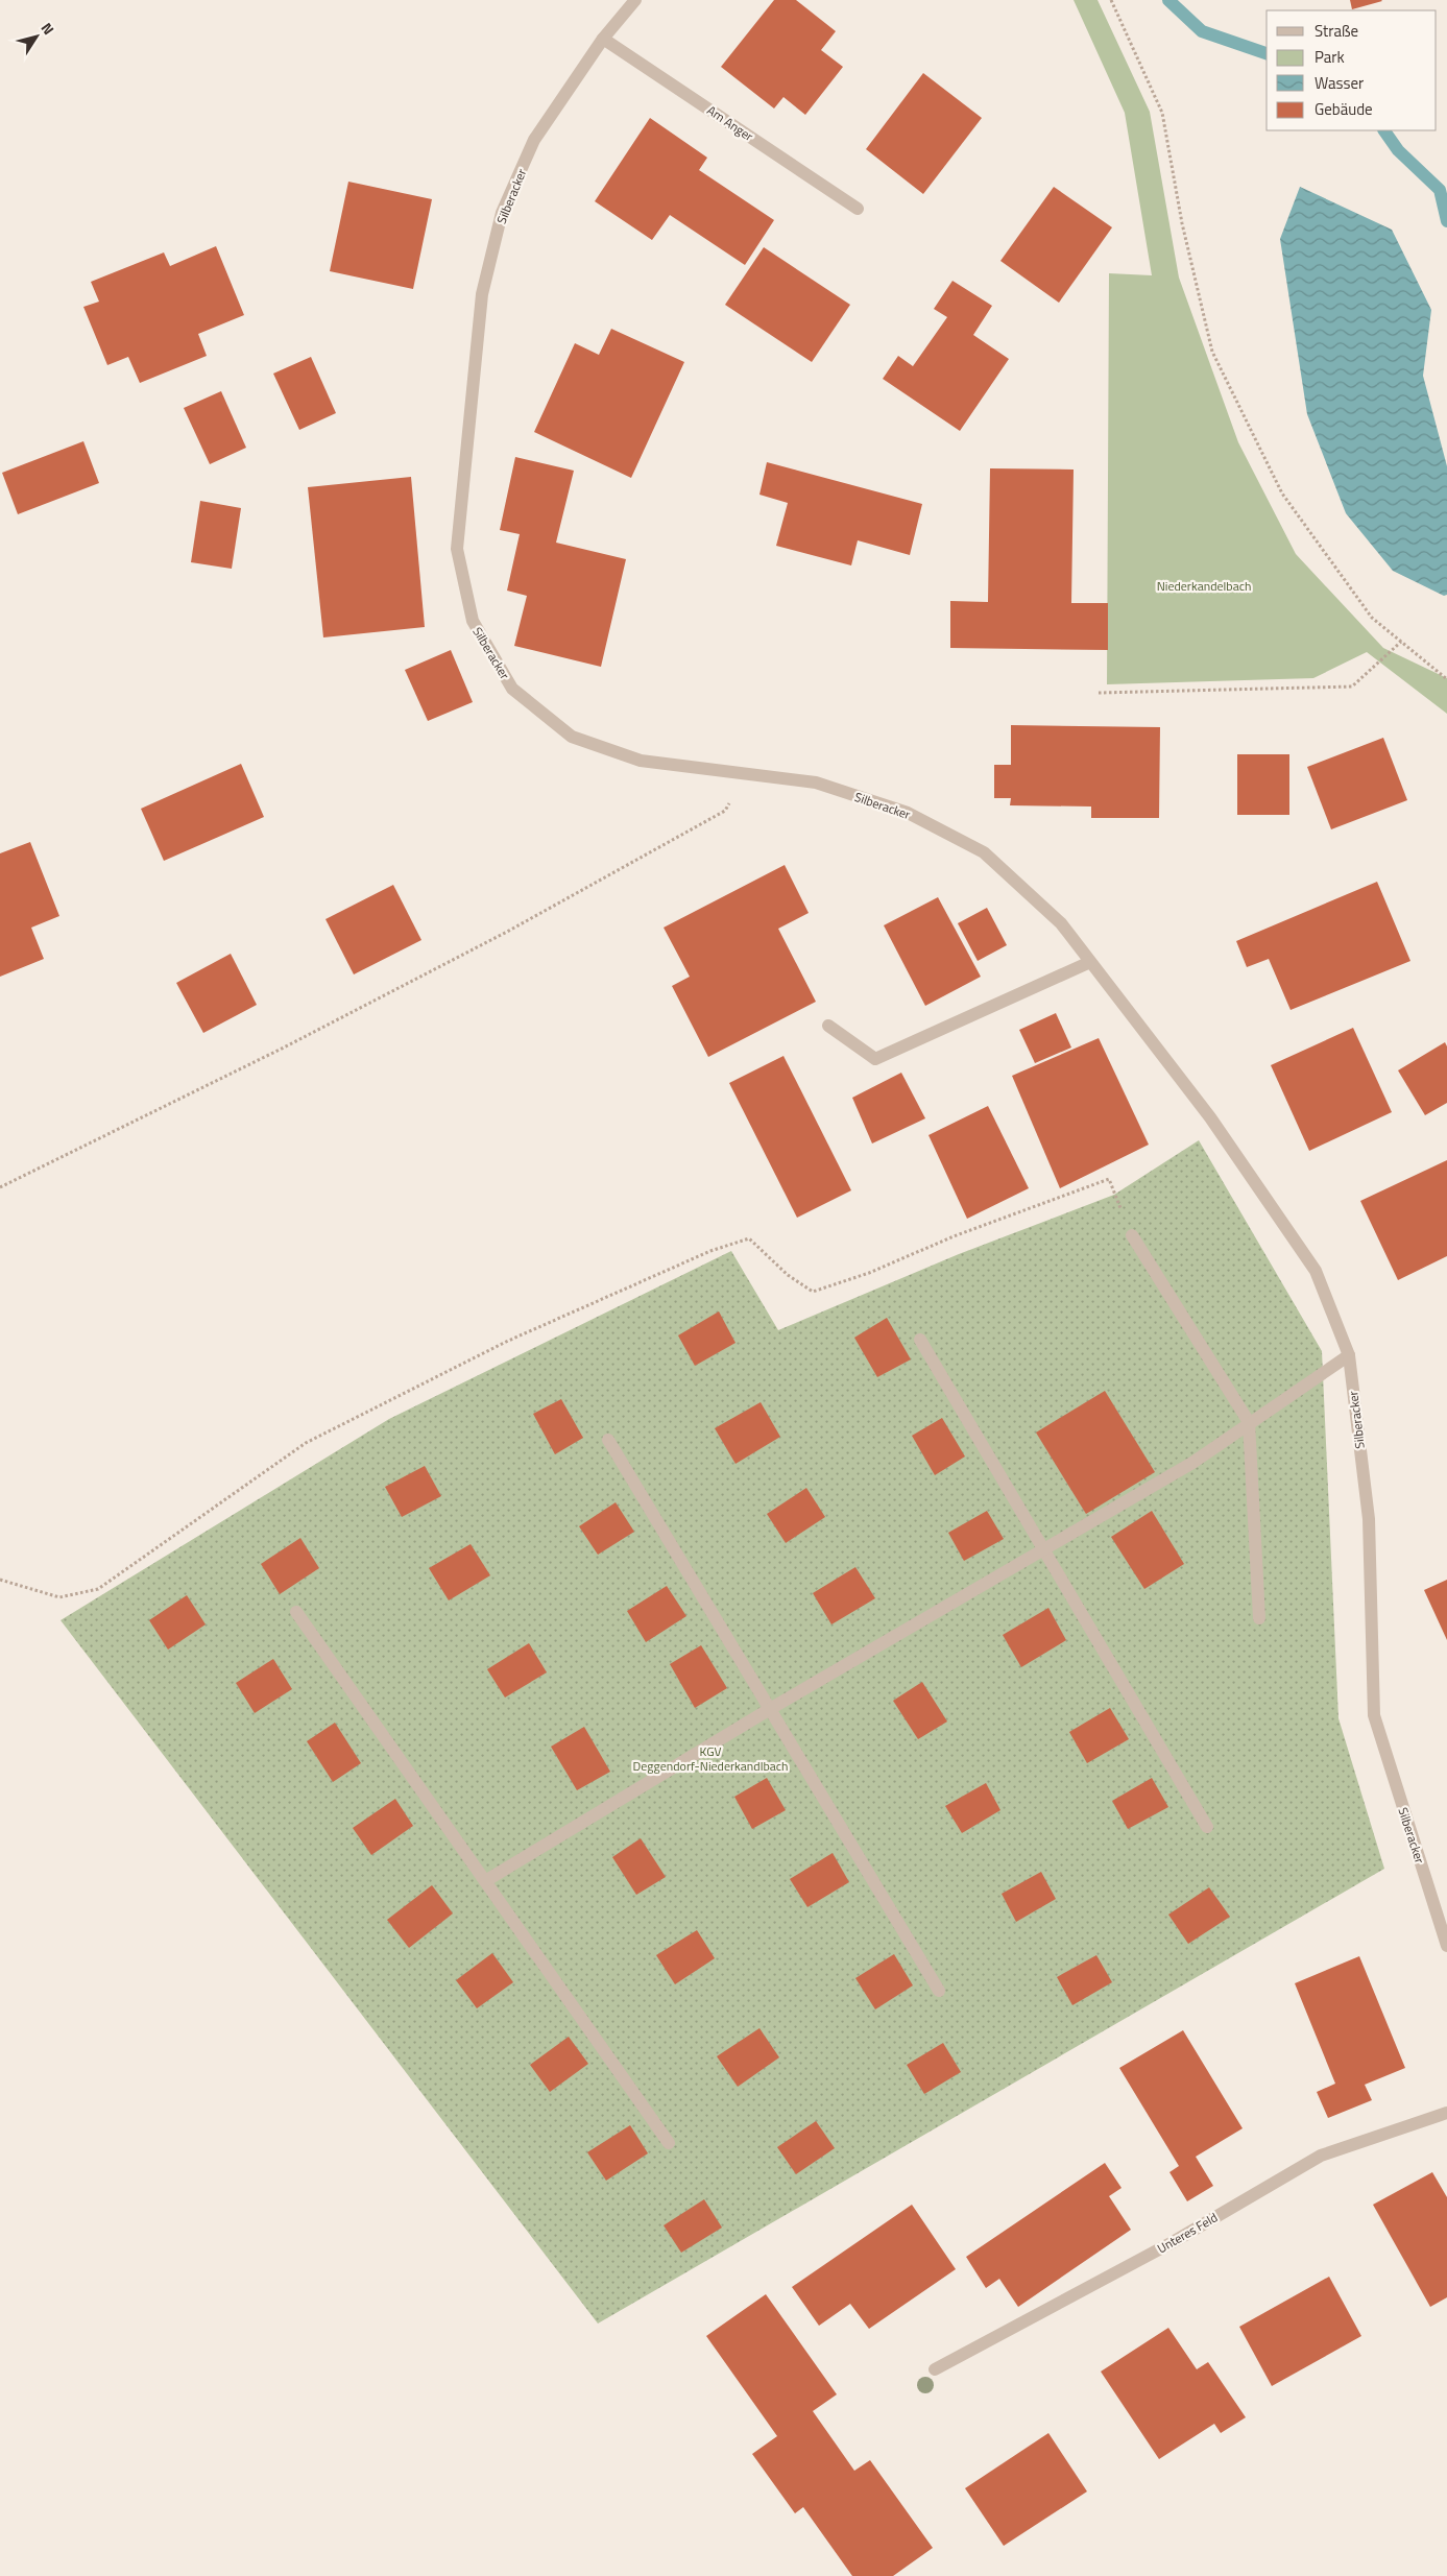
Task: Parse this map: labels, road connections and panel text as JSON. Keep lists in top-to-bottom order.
{
  "streets": {
    "street": ["Am Anger", "Silberacker", "Unteres Feld"]
  },
  "crossings": [
    ["Am Anger", "Silberacker"]
  ],
  "parks": ["Niederkandelbach", "KGV Deggendorf-Niederkandlbach"],
  "legend": [
    "Straße",
    "Park",
    "Wasser",
    "Gebäude"
  ],
  "north": "top right"
}
